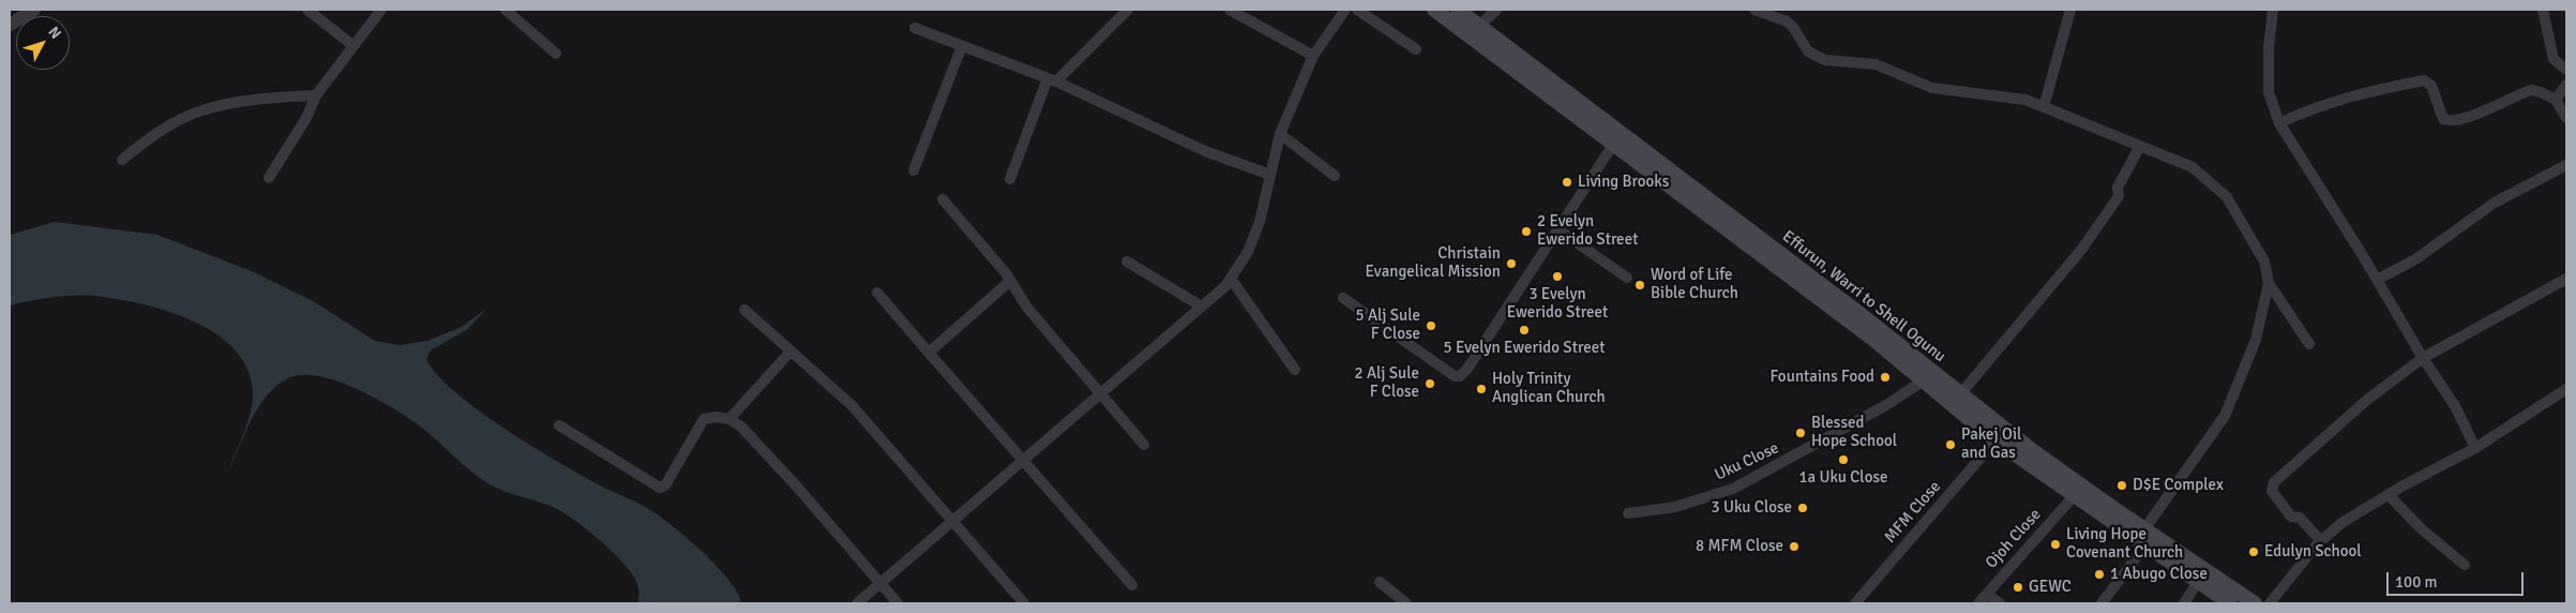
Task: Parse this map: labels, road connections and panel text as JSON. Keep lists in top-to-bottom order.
{
  "streets": {
    "main road": ["Effurun, Warri to Shell Ogunu"],
    "street": ["Uku Close", "MFM Close", "Ojoh Close"]
  },
  "crossings": [
    ["Effurun, Warri to Shell Ogunu", "Uku Close"],
    ["Effurun, Warri to Shell Ogunu", "MFM Close"],
    ["Effurun, Warri to Shell Ogunu", "Ojoh Close"]
  ],
  "places": [
    "Living Brooks",
    "2 Evelyn Ewerido Street",
    "Christain Evangelical Mission",
    "3 Evelyn Ewerido Street",
    "Word of Life Bible Church",
    "5 Alj Sule F Close",
    "5 Evelyn Ewerido Street",
    "Fountains Food",
    "2 Alj Sule F Close",
    "Holy Trinity Anglican Church",
    "Blessed Hope School",
    "Pakej Oil and Gas",
    "1a Uku Close",
    "D$E Complex",
    "3 Uku Close",
    "Living Hope Covenant Church",
    "8 MFM Close",
    "Edulyn School",
    "1 Abugo Close",
    "GEWC"
  ],
  "scale_bar": "100 m",
  "north": "top right"
}
